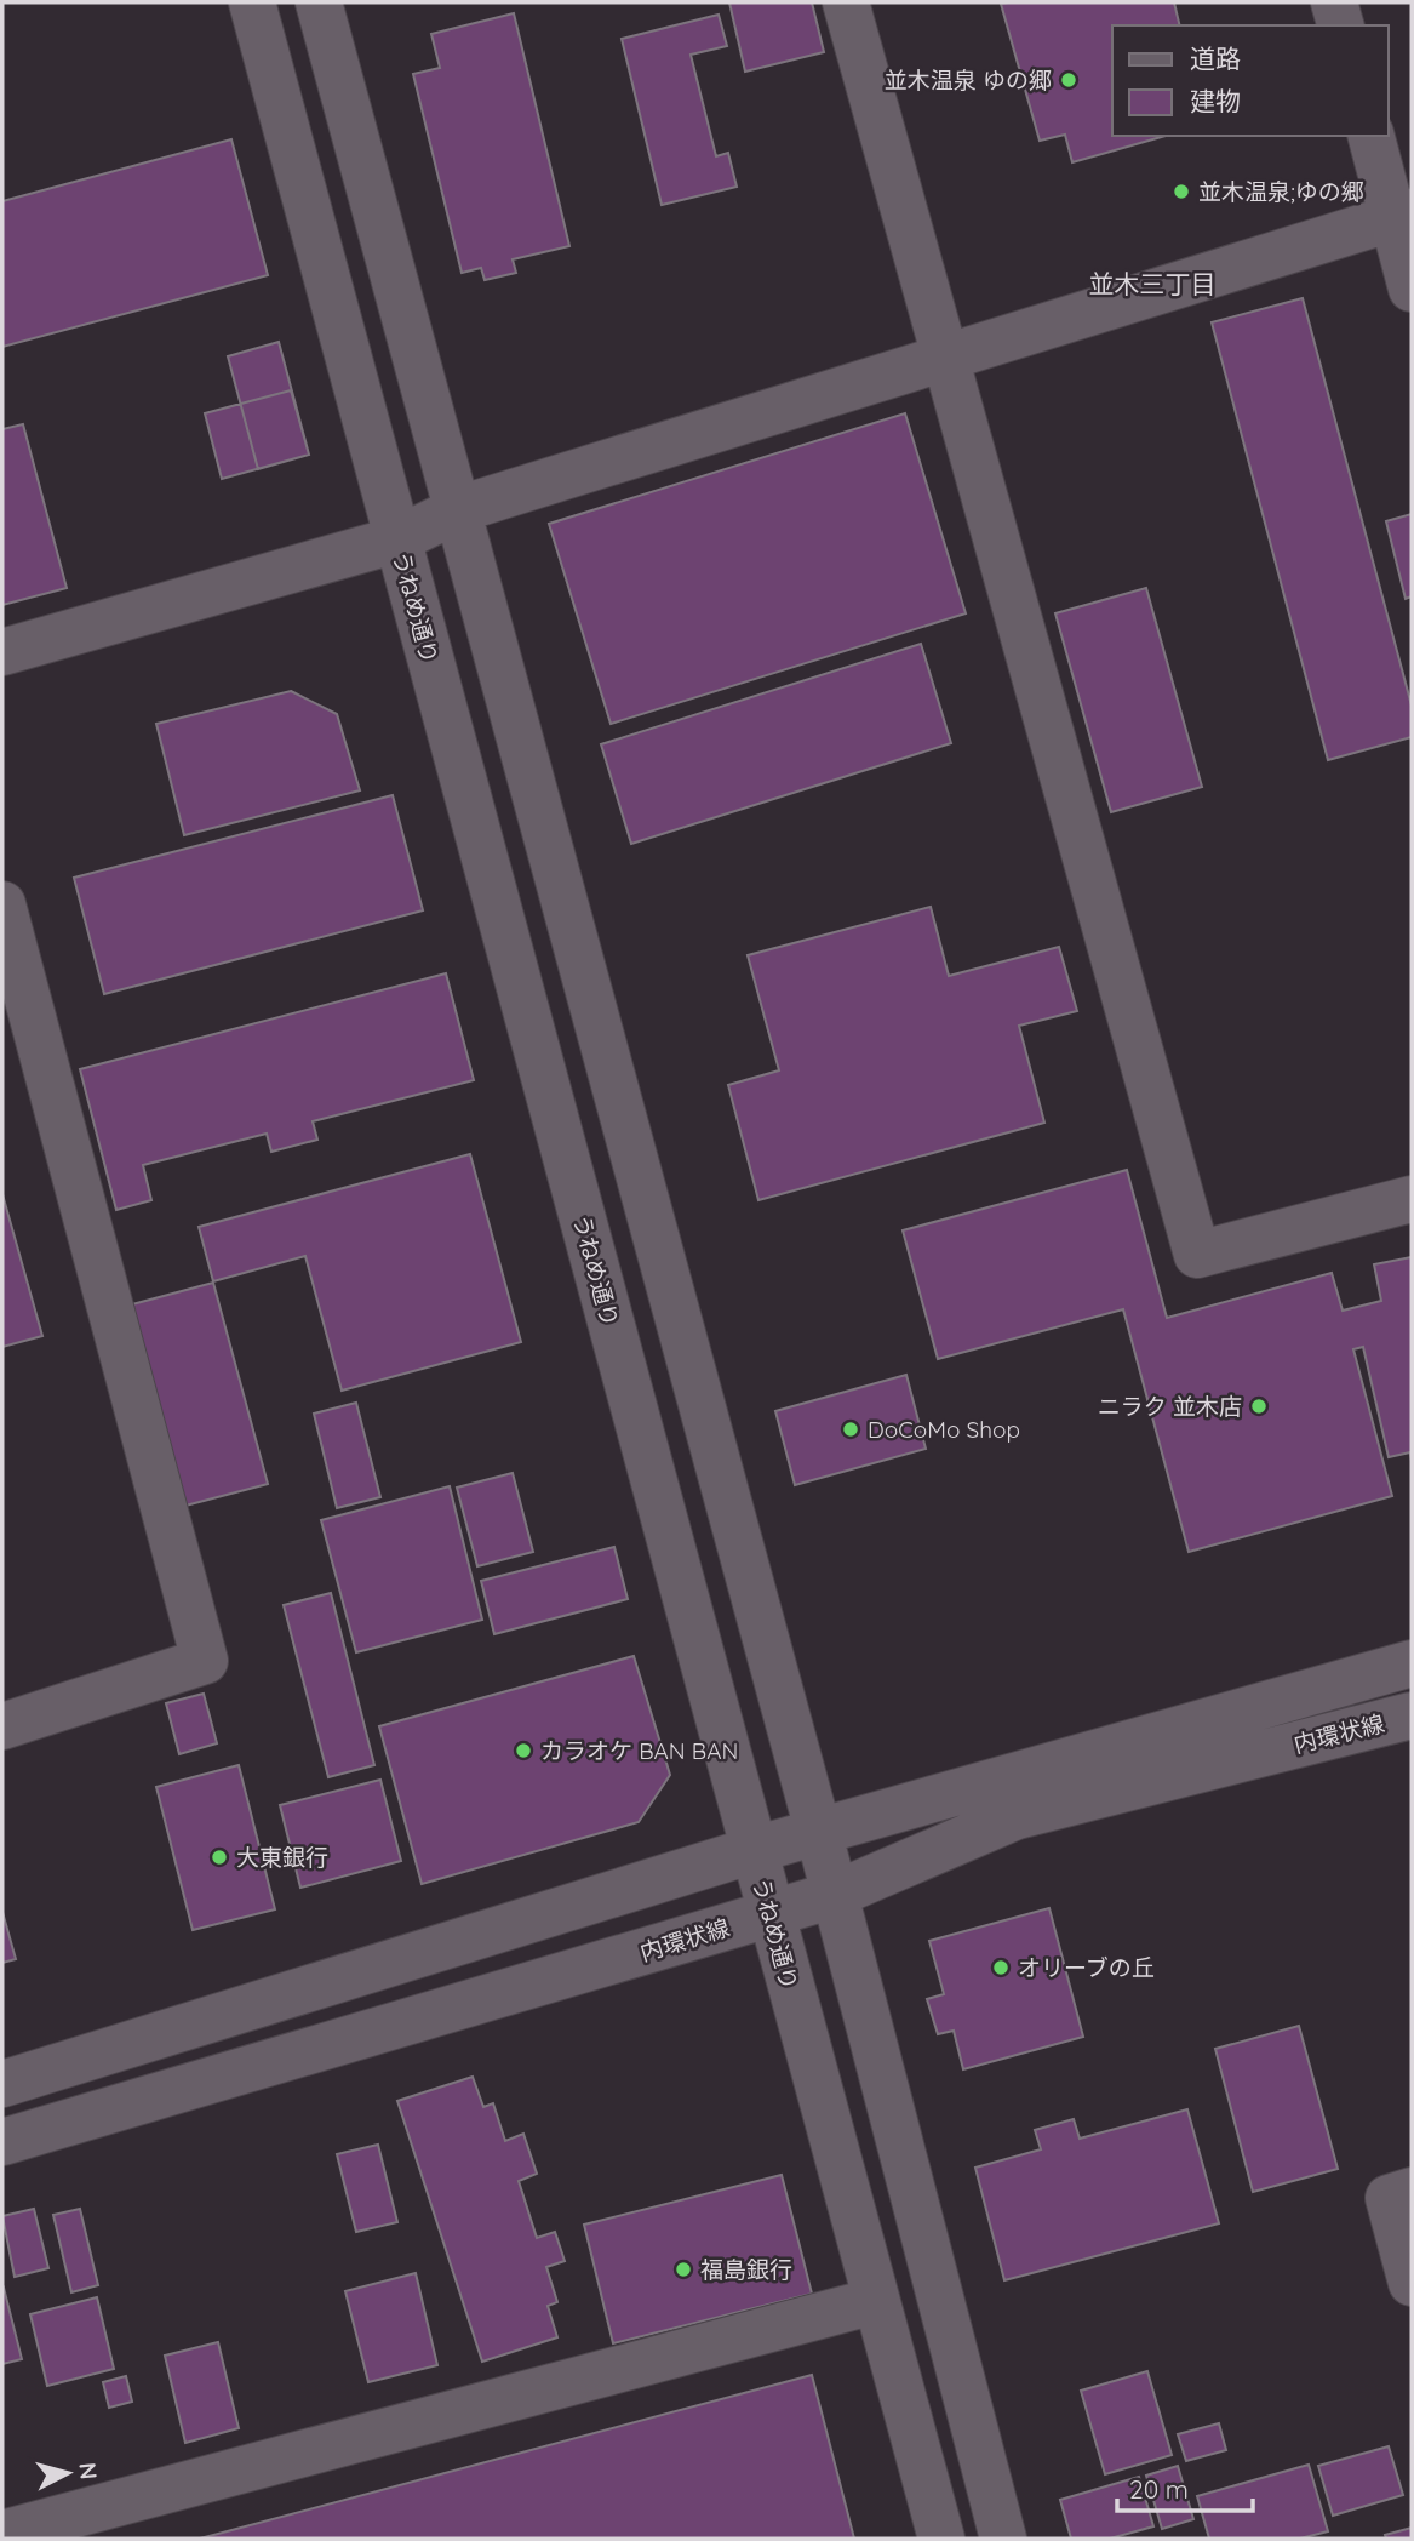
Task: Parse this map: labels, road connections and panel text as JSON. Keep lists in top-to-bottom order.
{
  "streets": {
    "street": ["うねめ通り", "内環状線"]
  },
  "crossings": [
    ["うねめ通り", "内環状線"]
  ],
  "districts": ["並木三丁目"],
  "places": [
    "並木温泉 ゆの郷",
    "並木温泉;ゆの郷",
    "ニラク 並木店",
    "DoCoMo Shop",
    "カラオケ BAN BAN",
    "大東銀行",
    "オリーブの丘",
    "福島銀行"
  ],
  "legend": ["道路", "建物"],
  "scale_bar": "20 m",
  "north": "right"
}
